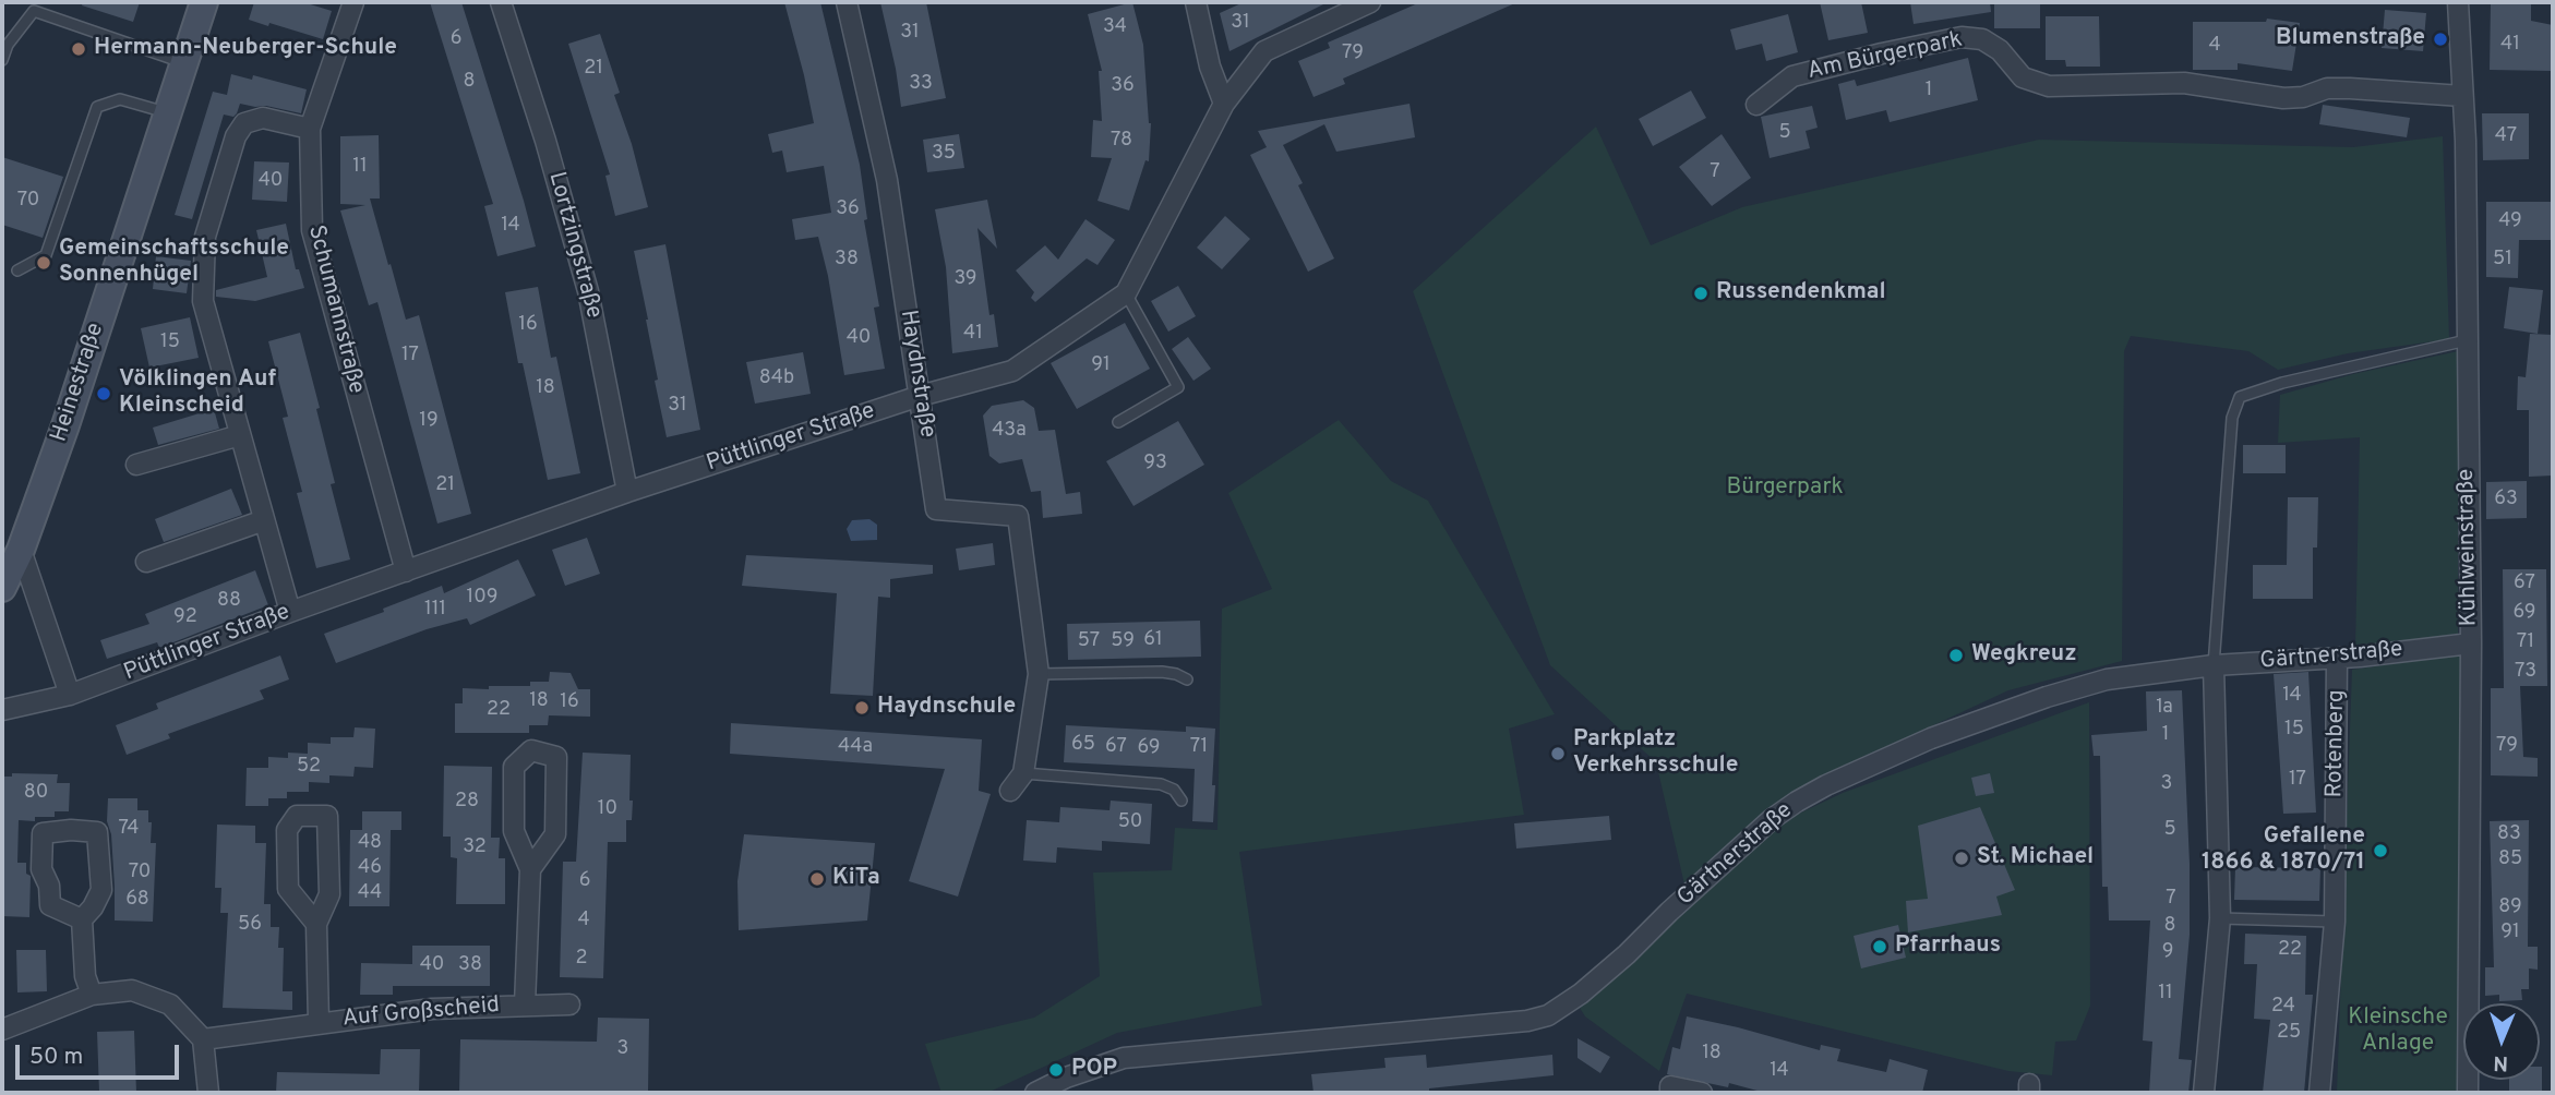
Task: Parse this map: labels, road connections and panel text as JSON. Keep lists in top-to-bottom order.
{
  "streets": {
    "main road": ["Heinestraße"],
    "street": [
      "Am Bürgerpark",
      "Lortzingstraße",
      "Schumannstraße",
      "Haydnstraße",
      "Püttlinger Straße",
      "Kühlweinstraße",
      "Gärtnerstraße",
      "Rotenberg",
      "Auf Großscheid"
    ]
  },
  "crossings": [
    ["Am Bürgerpark", "Kühlweinstraße"],
    ["Lortzingstraße", "Püttlinger Straße"],
    ["Schumannstraße", "Püttlinger Straße"],
    ["Haydnstraße", "Püttlinger Straße"],
    ["Kühlweinstraße", "Gärtnerstraße"],
    ["Gärtnerstraße", "Rotenberg"]
  ],
  "parks": ["Bürgerpark", "Kleinsche Anlage"],
  "places": [
    "Blumenstraße",
    "Hermann-Neuberger-Schule",
    "Gemeinschaftsschule Sonnenhügel",
    "Russendenkmal",
    "Völklingen Auf Kleinscheid",
    "Wegkreuz",
    "Haydnschule",
    "Parkplatz Verkehrsschule",
    "Gefallene 1866 & 1870/71",
    "St. Michael",
    "KiTa",
    "Pfarrhaus",
    "POP"
  ],
  "house_numbers": [
    "31",
    "34",
    "31",
    "6",
    "41",
    "4",
    "79",
    "21",
    "8",
    "33",
    "36",
    "1",
    "5",
    "47",
    "78",
    "35",
    "11",
    "7",
    "40",
    "70",
    "36",
    "49",
    "14",
    "38",
    "51",
    "39",
    "16",
    "41",
    "40",
    "15",
    "17",
    "91",
    "84b",
    "18",
    "31",
    "19",
    "43a",
    "93",
    "21",
    "63",
    "67",
    "109",
    "88",
    "111",
    "69",
    "92",
    "61",
    "57",
    "59",
    "71",
    "73",
    "14",
    "18",
    "16",
    "1a",
    "22",
    "15",
    "1",
    "65",
    "79",
    "44a",
    "67",
    "71",
    "69",
    "52",
    "17",
    "3",
    "80",
    "28",
    "10",
    "50",
    "74",
    "5",
    "83",
    "48",
    "32",
    "85",
    "46",
    "70",
    "6",
    "44",
    "7",
    "68",
    "89",
    "4",
    "56",
    "8",
    "91",
    "22",
    "9",
    "2",
    "40",
    "38",
    "11",
    "24",
    "25",
    "3",
    "18",
    "14"
  ],
  "scale_bar": "50 m",
  "north": "bottom"
}
